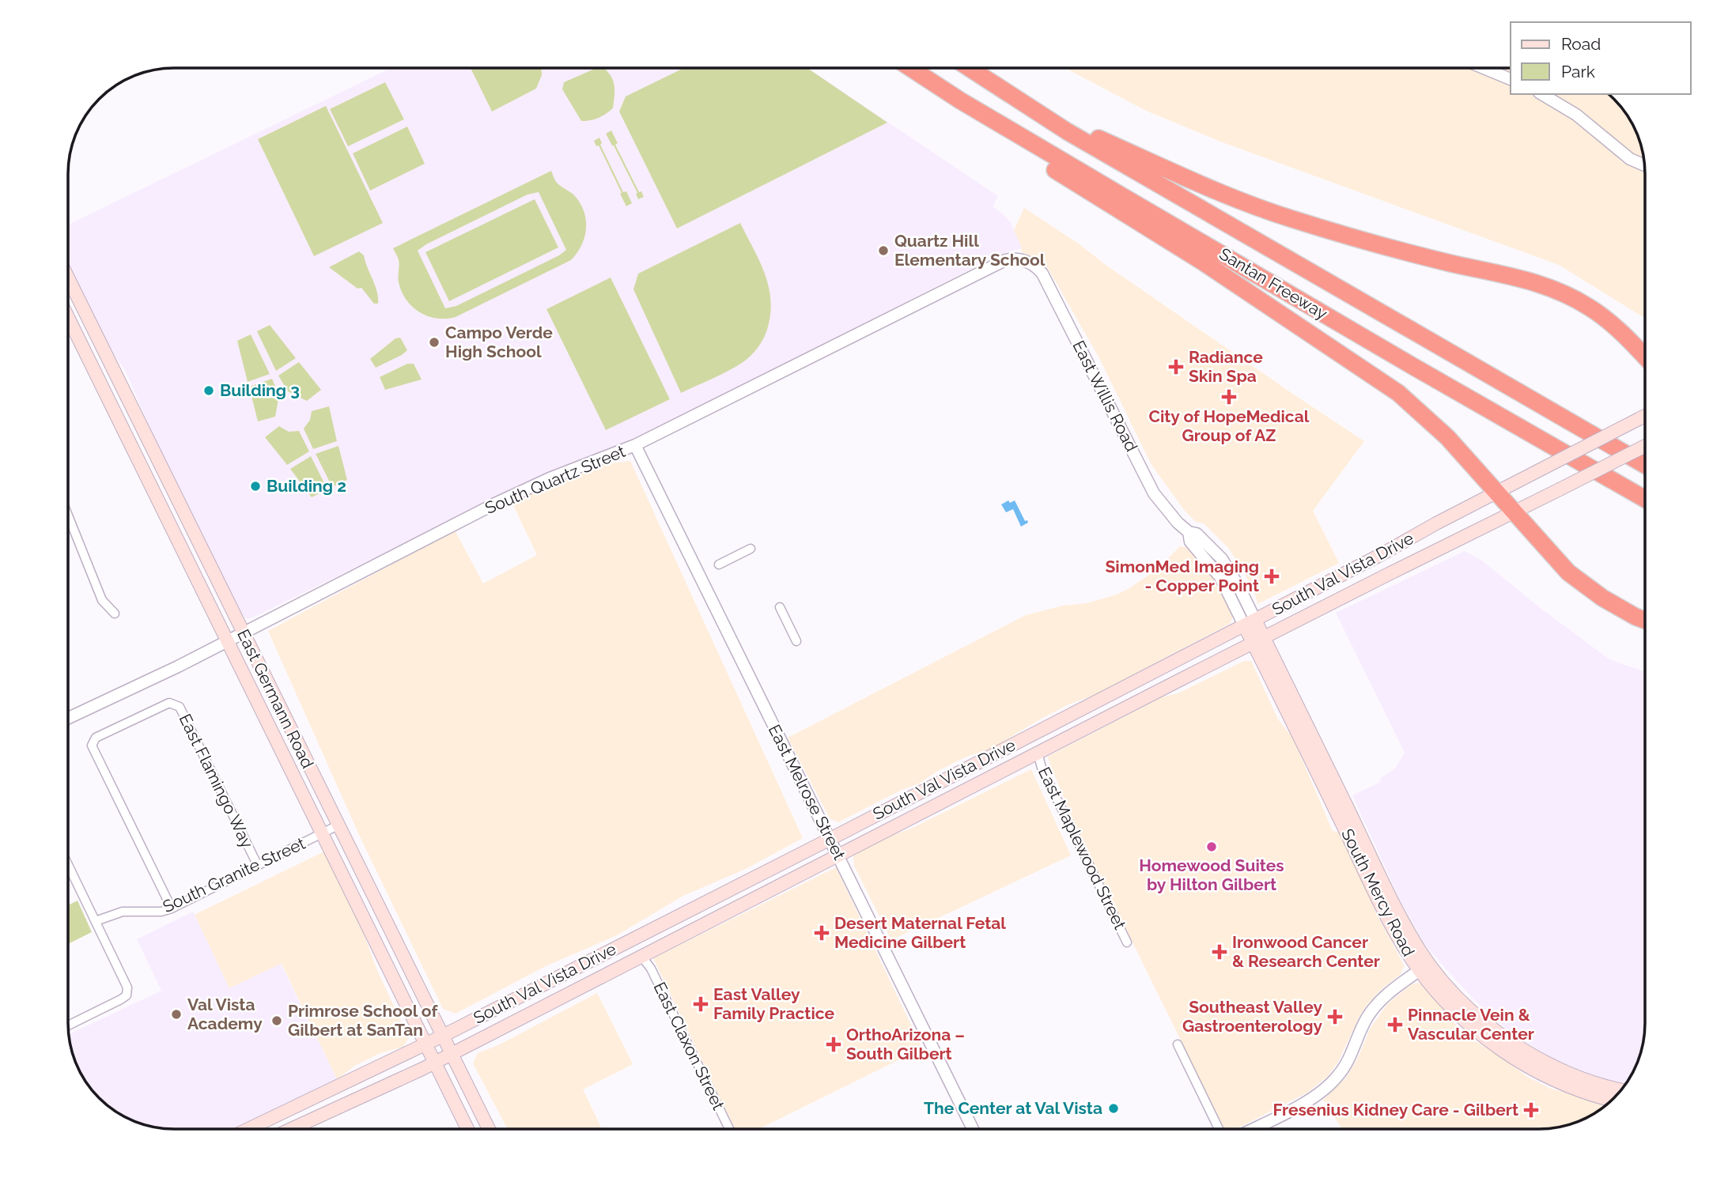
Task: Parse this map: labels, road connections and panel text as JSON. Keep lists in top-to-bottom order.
{
  "streets": {
    "highway": ["Santan Freeway"],
    "main road": ["South Val Vista Drive", "East Germann Road", "South Mercy Road"],
    "street": [
      "East Willis Road",
      "South Quartz Street",
      "East Flamingo Way",
      "East Melrose Street",
      "East Maplewood Street",
      "South Granite Street",
      "East Claxon Street"
    ]
  },
  "crossings": [
    ["East Willis Road", "South Quartz Street"],
    ["East Willis Road", "South Val Vista Drive"],
    ["East Willis Road", "South Mercy Road"],
    ["South Quartz Street", "East Germann Road"],
    ["South Quartz Street", "East Melrose Street"],
    ["South Val Vista Drive", "East Germann Road"],
    ["South Val Vista Drive", "East Melrose Street"],
    ["South Val Vista Drive", "East Maplewood Street"],
    ["South Val Vista Drive", "South Mercy Road"],
    ["South Val Vista Drive", "East Claxon Street"],
    ["East Germann Road", "South Granite Street"],
    ["East Flamingo Way", "South Granite Street"]
  ],
  "places": {
    "other": [
      "Quartz Hill Elementary School",
      "Campo Verde High School",
      "Building 3",
      "Building 2",
      "Homewood Suites by Hilton Gilbert",
      "Val Vista Academy",
      "Primrose School of Gilbert at SanTan",
      "The Center at Val Vista"
    ],
    "health": [
      "Radiance Skin Spa",
      "City of HopeMedical Group of AZ",
      "SimonMed Imaging - Copper Point",
      "Desert Maternal Fetal Medicine Gilbert",
      "Ironwood Cancer & Research Center",
      "East Valley Family Practice",
      "Southeast Valley Gastroenterology",
      "Pinnacle Vein & Vascular Center",
      "OrthoArizona – South Gilbert",
      "Fresenius Kidney Care - Gilbert"
    ]
  },
  "legend": ["Road", "Park"]
}
